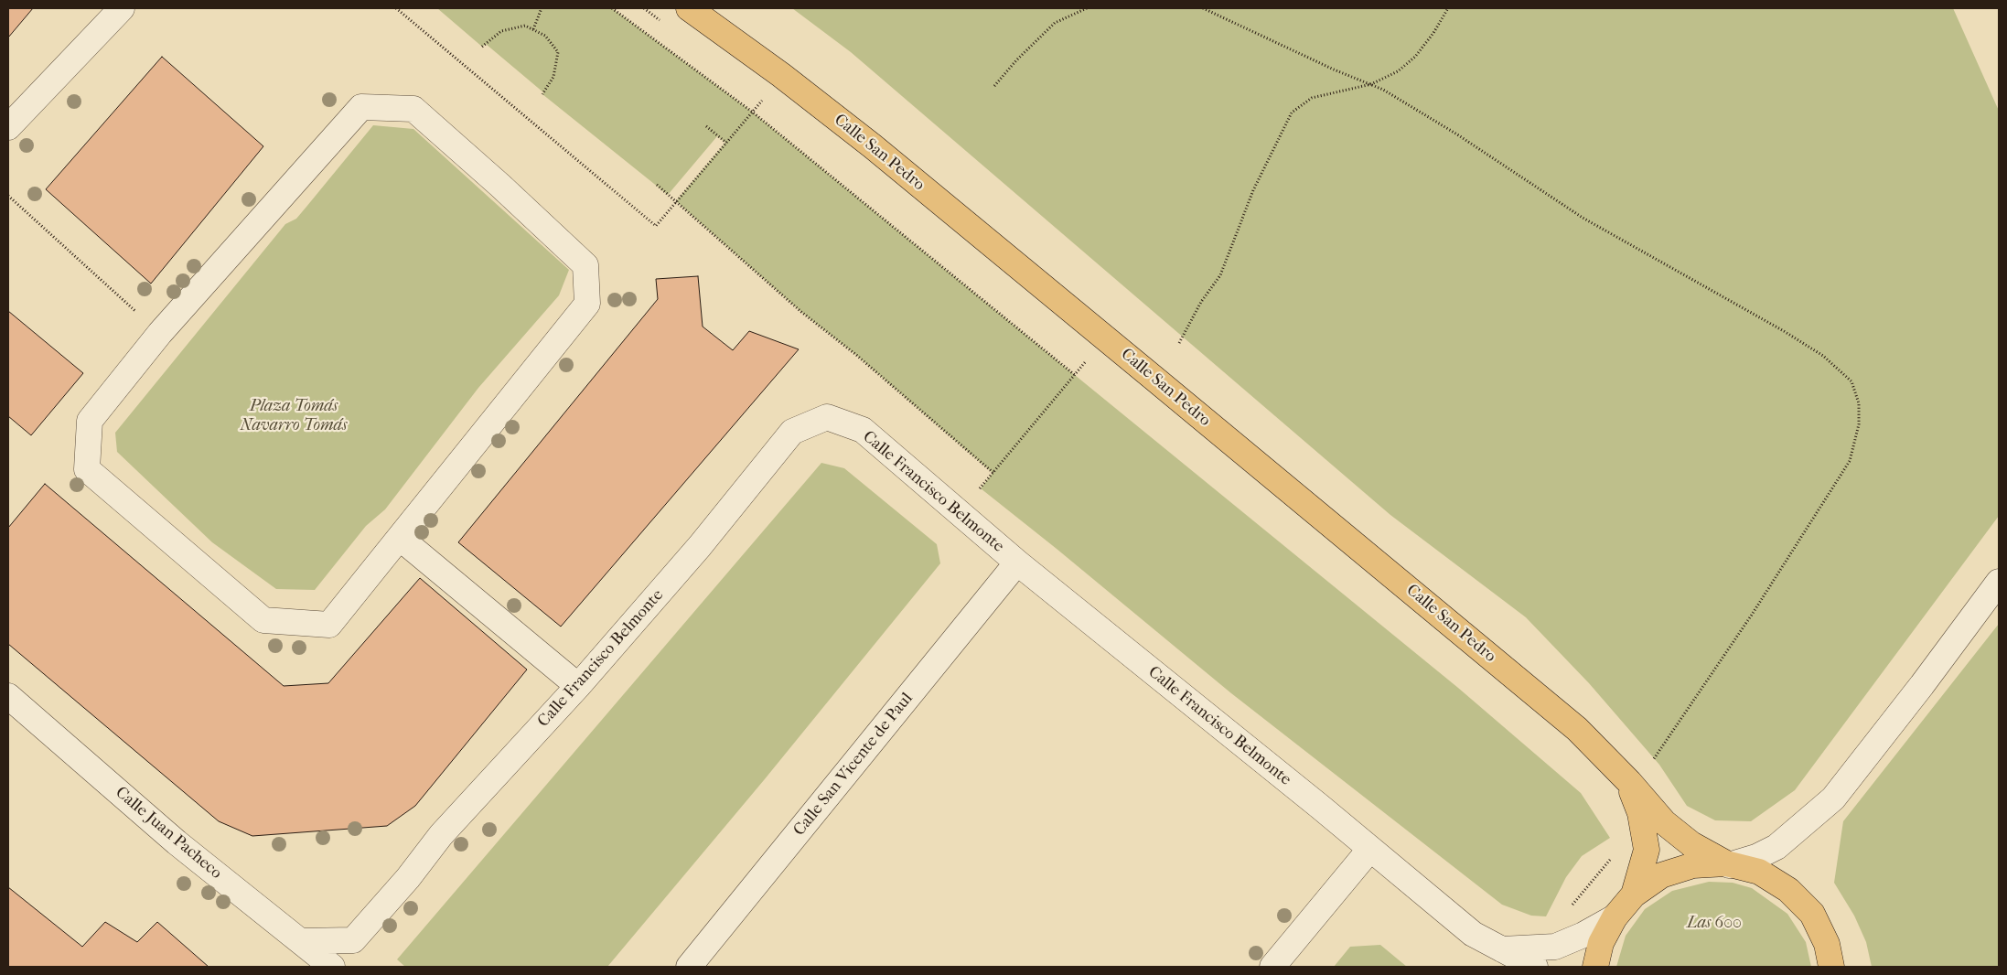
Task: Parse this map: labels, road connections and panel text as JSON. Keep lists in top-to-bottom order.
{
  "streets": {
    "main road": ["Calle San Pedro"],
    "street": ["Calle Francisco Belmonte", "Calle San Vicente de Paul", "Calle Juan Pacheco"]
  },
  "crossings": [
    ["Calle Francisco Belmonte", "Calle San Vicente de Paul"],
    ["Calle Francisco Belmonte", "Calle Juan Pacheco"]
  ],
  "parks": ["Plaza Tomás Navarro Tomás", "Las 600"]
}
